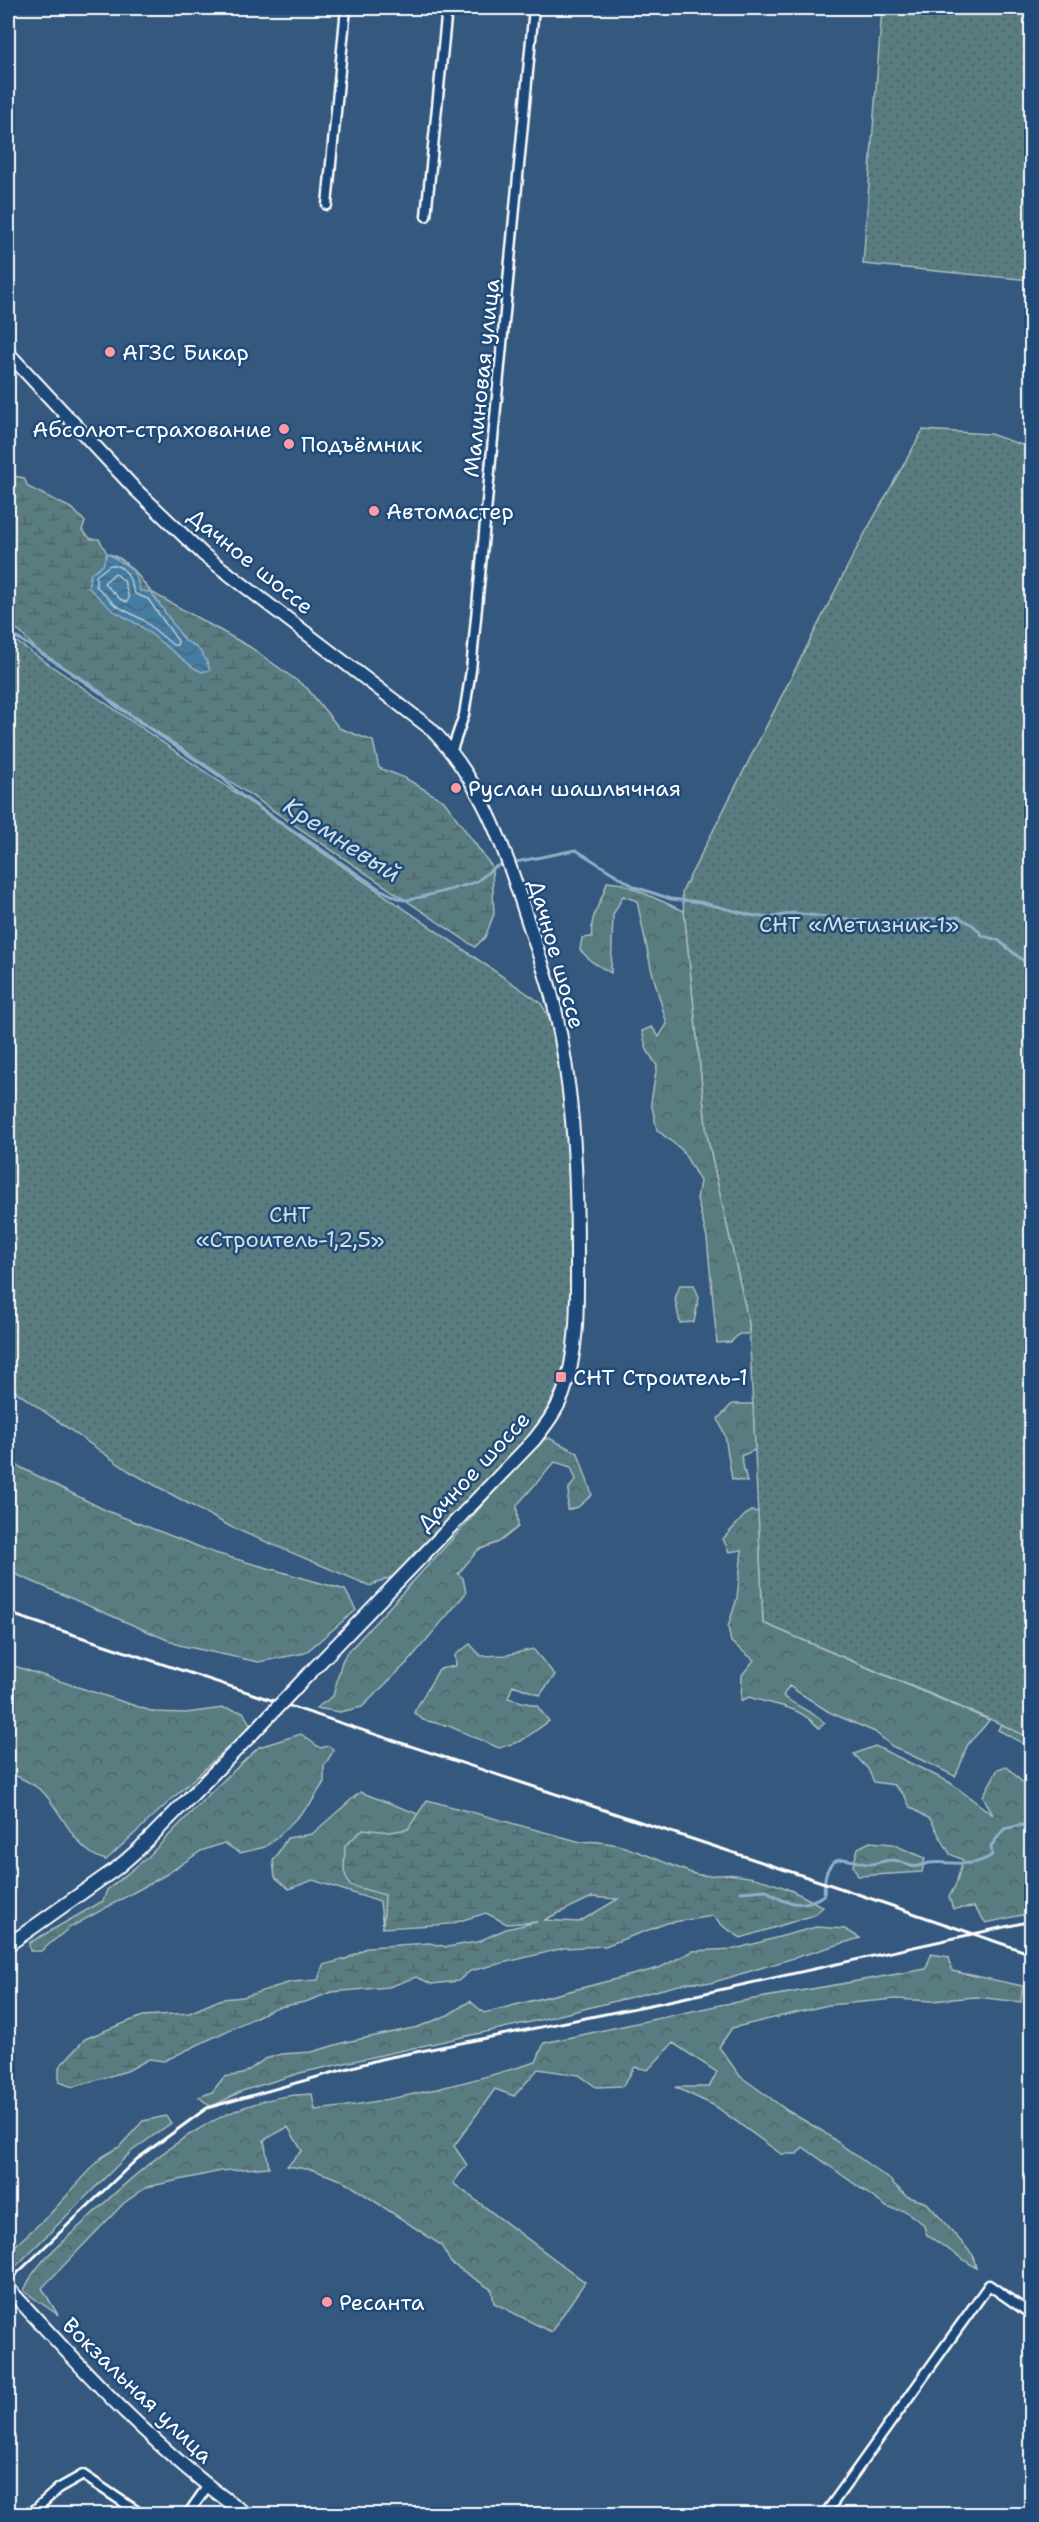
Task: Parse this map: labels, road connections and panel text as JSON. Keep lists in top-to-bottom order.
{
  "streets": {
    "main road": ["Дачное шоссе", "Вокзальная улица"],
    "street": ["Малиновая улица"]
  },
  "crossings": [
    ["Малиновая улица", "Дачное шоссе"]
  ],
  "water": ["Кремневый"],
  "parks": ["СНТ «Метизник-1»", "СНТ «Строитель-1,2,5»"],
  "places": {
    "other": [
      "АГЗС Бикар",
      "Абсолют-страхование",
      "Подъёмник",
      "Автомастер",
      "Руслан шашлычная",
      "Ресанта"
    ],
    "transit": ["СНТ Строитель-1"]
  }
}
